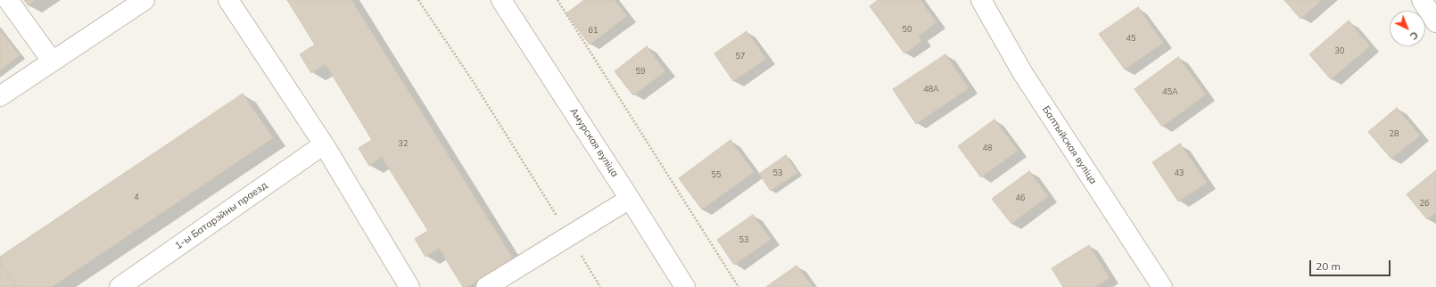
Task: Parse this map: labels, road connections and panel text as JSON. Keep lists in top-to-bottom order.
{
  "streets": {
    "street": ["Амурская вуліца", "Балтыйская вуліца", "1-ы Батарэйны праезд"]
  },
  "house_numbers": [
    "50",
    "61",
    "45",
    "30",
    "57",
    "59",
    "48А",
    "45А",
    "28",
    "32",
    "48",
    "53",
    "43",
    "55",
    "4",
    "46",
    "26",
    "53"
  ],
  "scale_bar": "20 m",
  "north": "bottom right"
}
